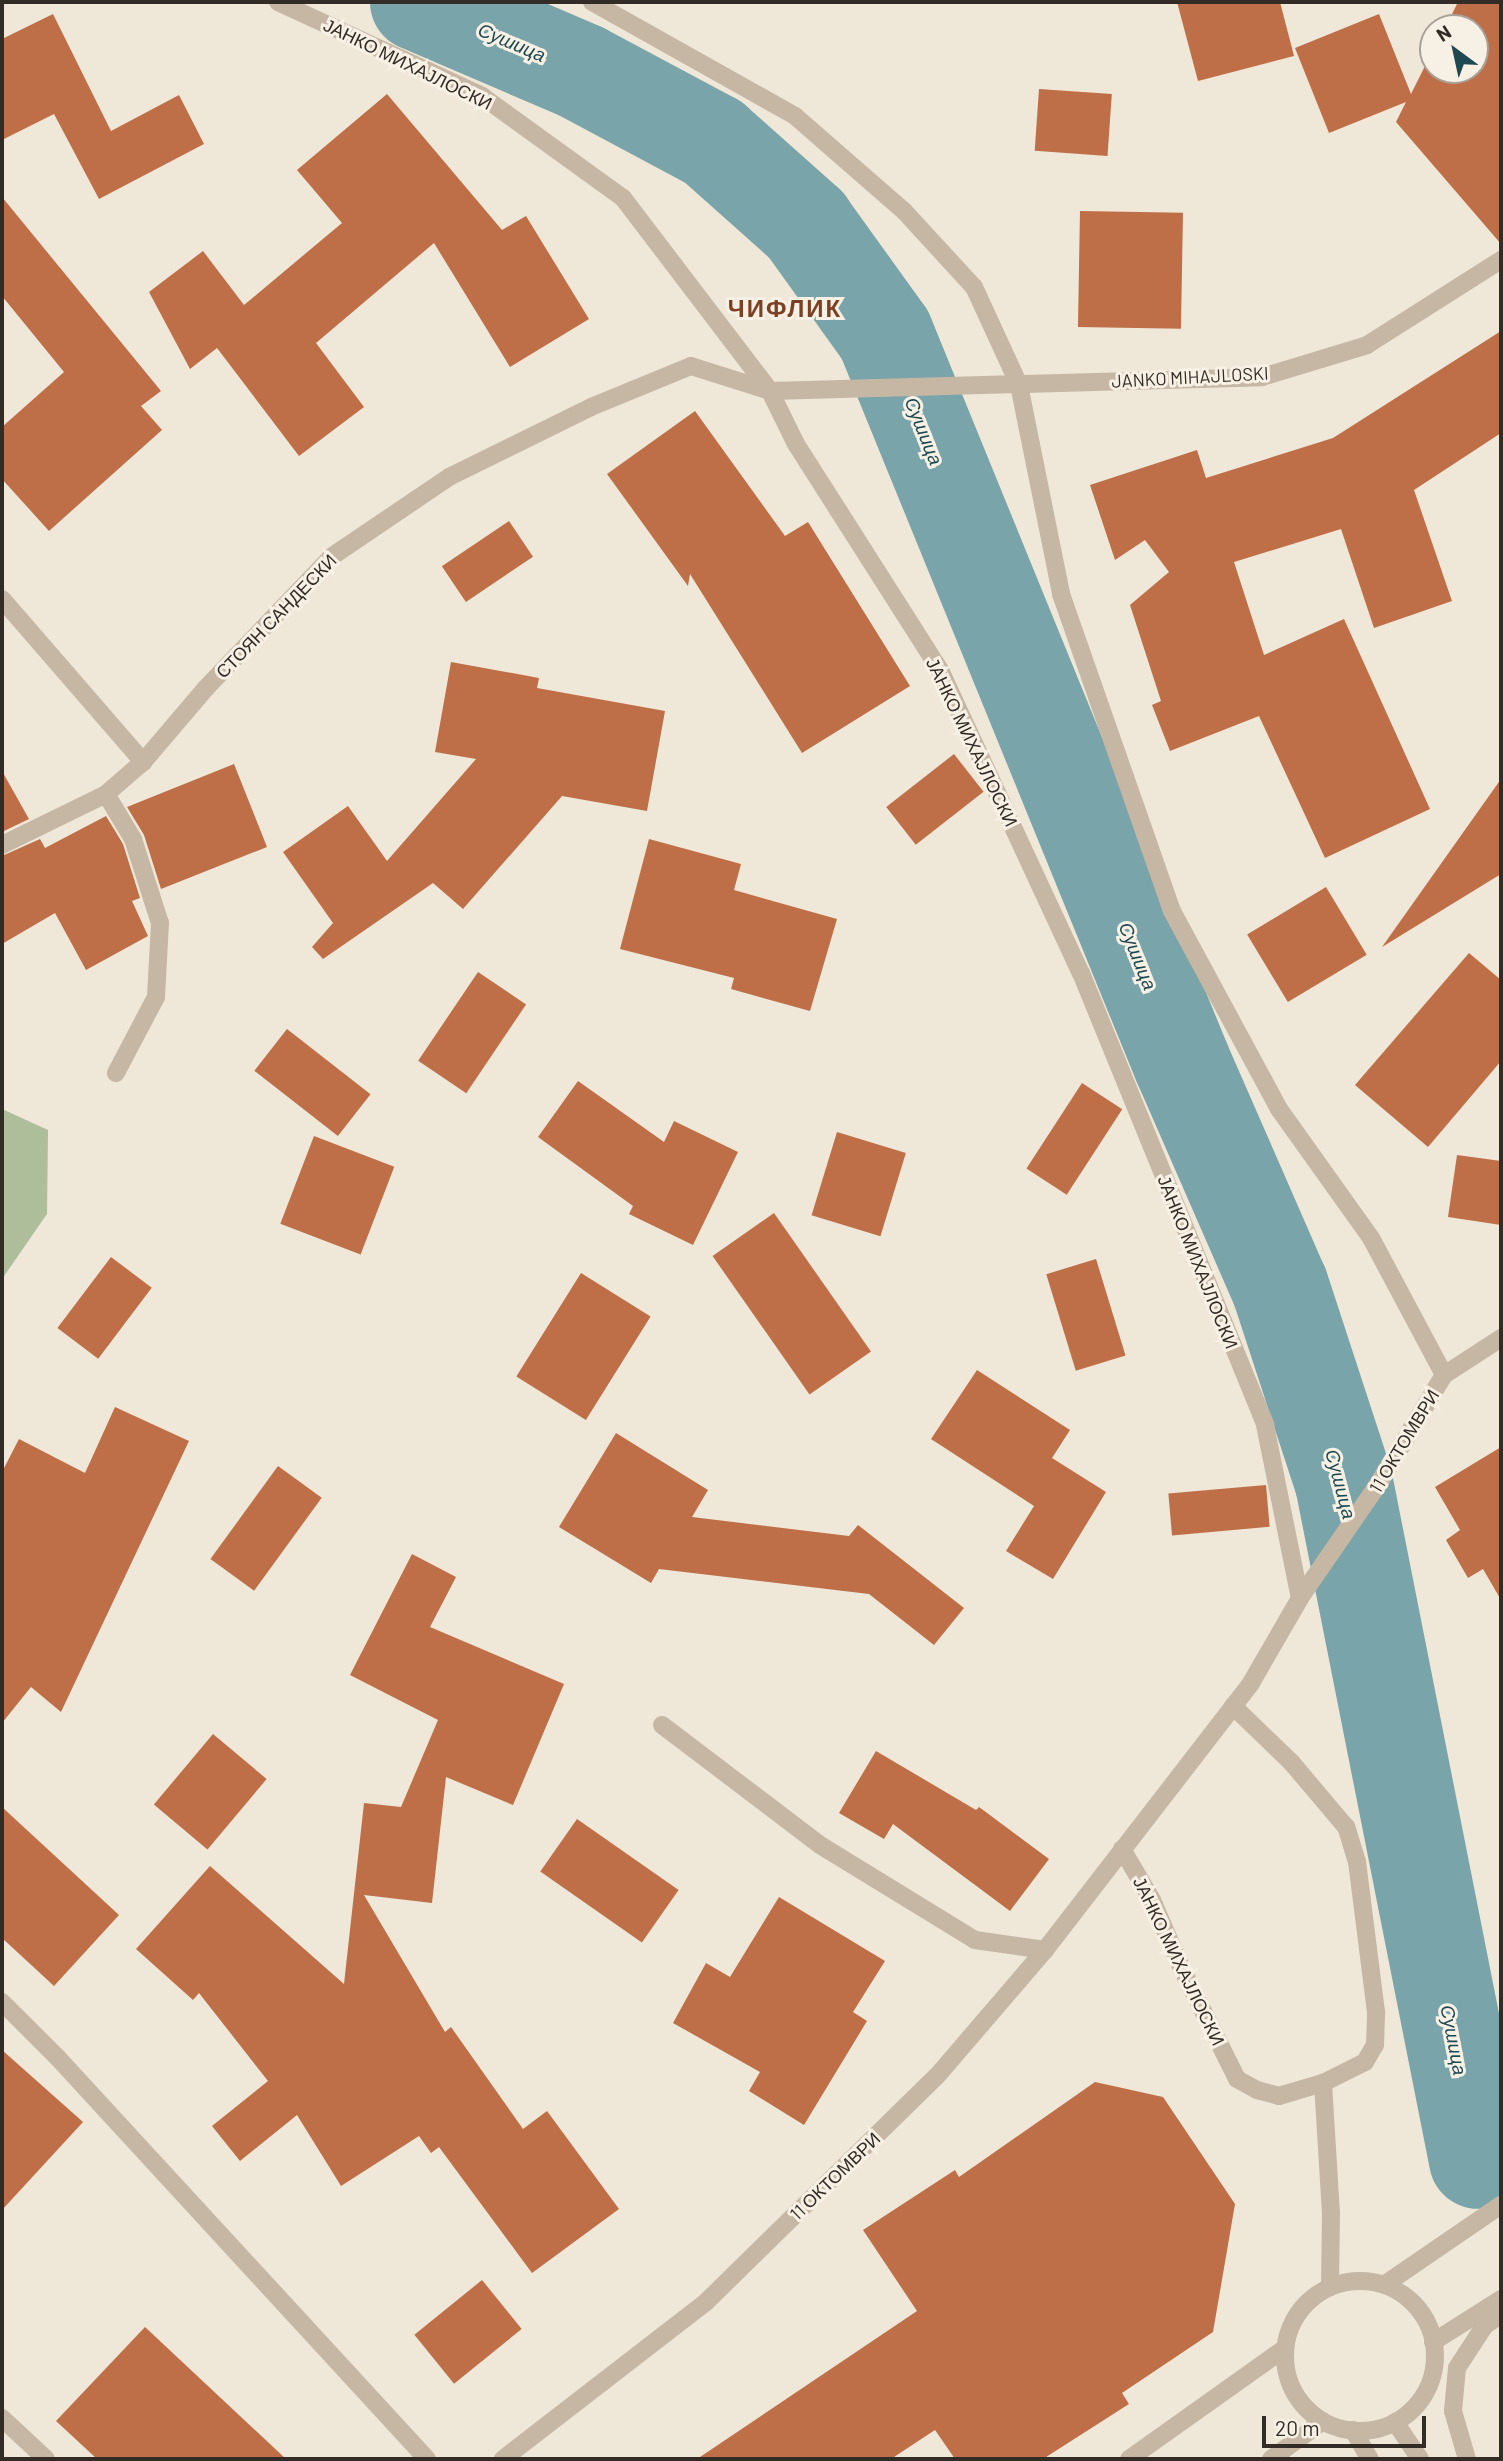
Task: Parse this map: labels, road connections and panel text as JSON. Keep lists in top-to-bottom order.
{
  "streets": {
    "street": [
      "ЈАНКО МИХАЈЛОСКИ",
      "JANKO MIHAJLOSKI",
      "СТОЯН САНДЕСКИ",
      "11 ОКТОМВРИ"
    ]
  },
  "crossings": [
    ["ЈАНКО МИХАЈЛОСКИ", "СТОЯН САНДЕСКИ"],
    ["ЈАНКО МИХАЈЛОСКИ", "11 ОКТОМВРИ"]
  ],
  "districts": ["ЧИФЛИК"],
  "water": ["Сушица"],
  "scale_bar": "20 m",
  "north": "top left"
}
